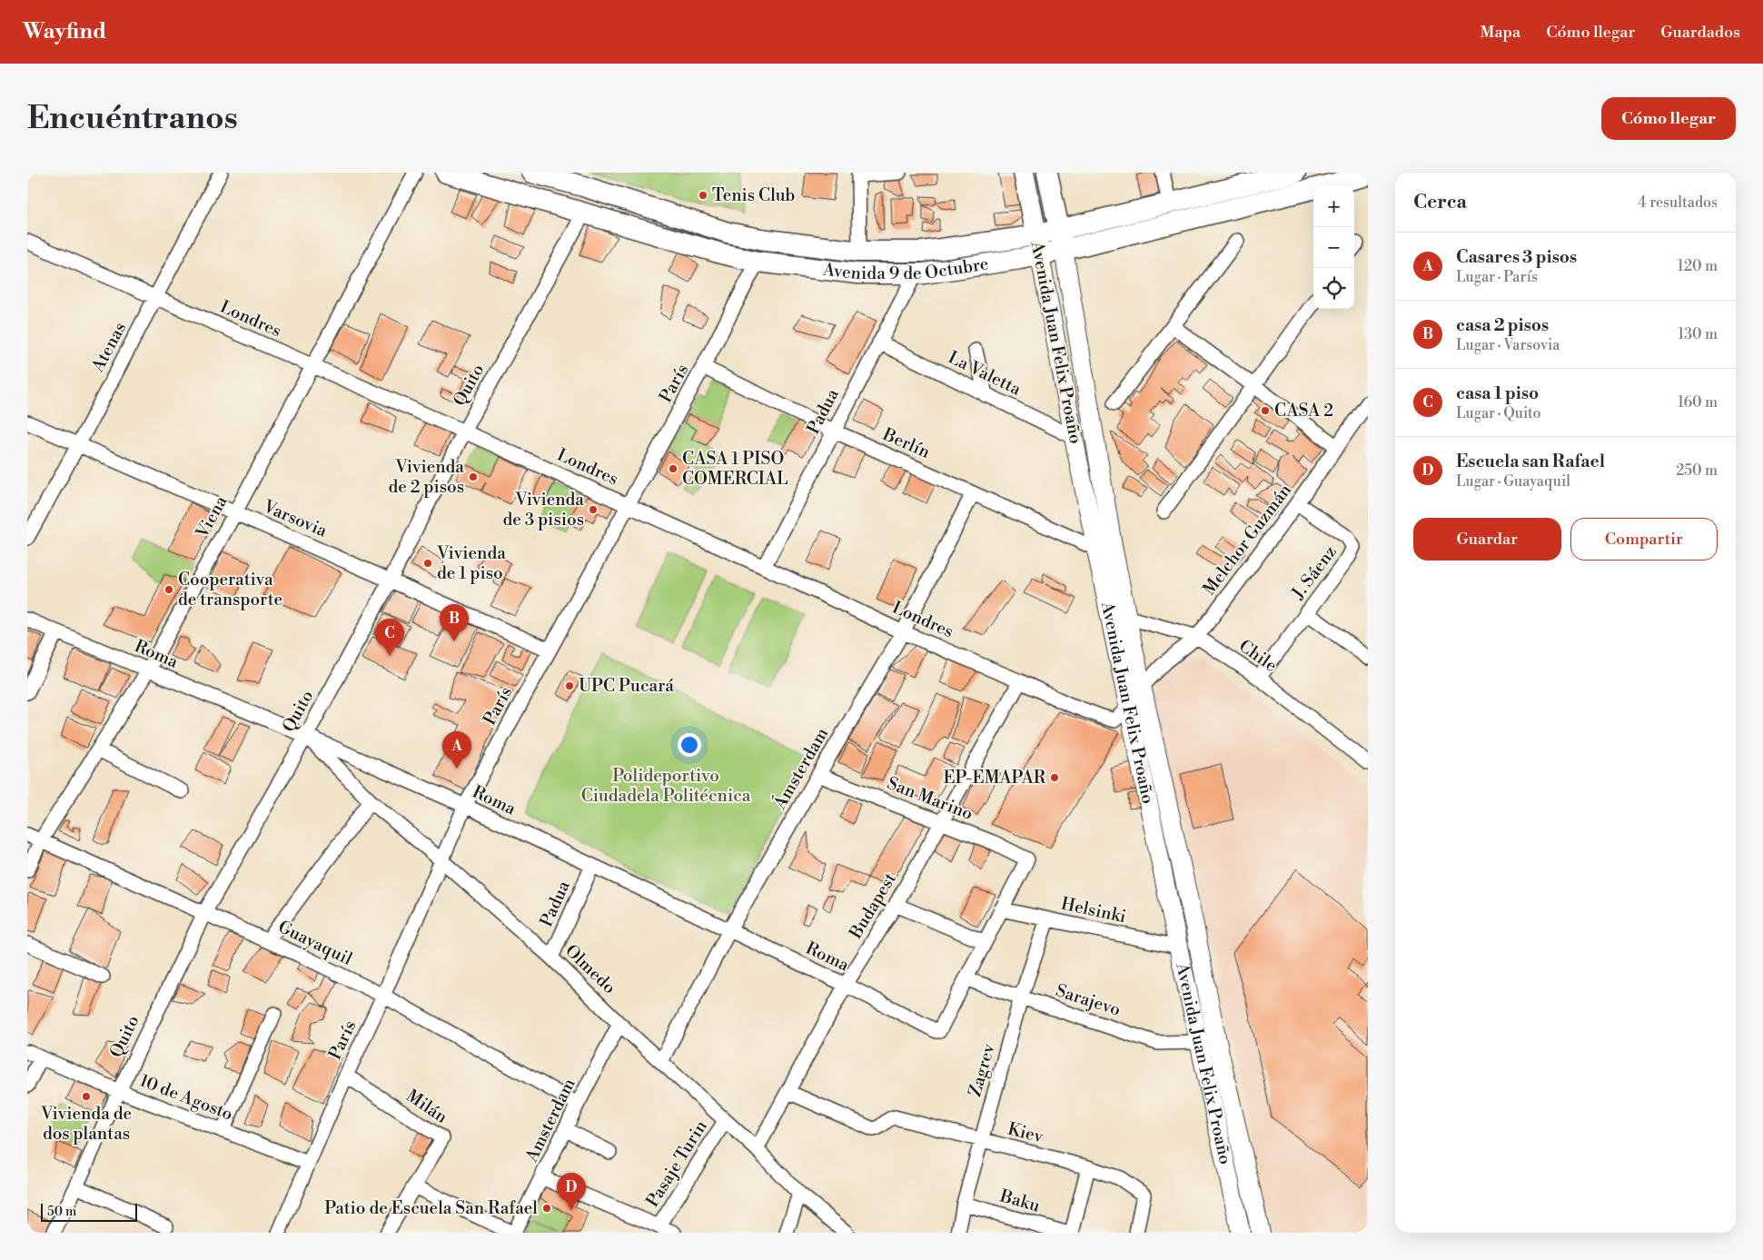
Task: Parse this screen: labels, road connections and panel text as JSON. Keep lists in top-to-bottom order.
{
  "streets": {
    "main road": ["Avenida 9 de Octubre", "Avenida Juan Felix Proaño"],
    "street": [
      "Londres",
      "Atenas",
      "La Valetta",
      "París",
      "Quito",
      "Padua",
      "Berlín",
      "Viena",
      "Varsovia",
      "Melchor Guzmán",
      "J. Sáenz",
      "Roma",
      "Chile",
      "Ámsterdam",
      "San Marino",
      "Budapest",
      "Helsinki",
      "Guayaquil",
      "Olmedo",
      "Sarajevo",
      "Zagrev",
      "10 de Agosto",
      "Milán",
      "Amsterdam",
      "Kiev",
      "Pasaje Turin",
      "Baku"
    ]
  },
  "crossings": [
    ["Avenida 9 de Octubre", "Avenida Juan Felix Proaño"],
    ["Avenida 9 de Octubre", "París"],
    ["Avenida 9 de Octubre", "Quito"],
    ["Avenida 9 de Octubre", "Padua"],
    ["Londres", "Avenida Juan Felix Proaño"],
    ["Londres", "Atenas"],
    ["Londres", "París"],
    ["Londres", "Quito"],
    ["Londres", "Padua"],
    ["Londres", "Viena"],
    ["Londres", "Melchor Guzmán"],
    ["Londres", "Ámsterdam"],
    ["Londres", "Budapest"],
    ["Avenida Juan Felix Proaño", "La Valetta"],
    ["Avenida Juan Felix Proaño", "Berlín"],
    ["Avenida Juan Felix Proaño", "Melchor Guzmán"],
    ["Avenida Juan Felix Proaño", "Chile"],
    ["Avenida Juan Felix Proaño", "Helsinki"],
    ["Avenida Juan Felix Proaño", "Sarajevo"],
    ["Atenas", "Varsovia"],
    ["La Valetta", "Padua"],
    ["París", "Berlín"],
    ["París", "Varsovia"],
    ["París", "Roma"],
    ["París", "Guayaquil"],
    ["París", "Olmedo"],
    ["París", "10 de Agosto"],
    ["París", "Milán"],
    ["Quito", "Varsovia"],
    ["Quito", "Roma"],
    ["Quito", "Guayaquil"],
    ["Quito", "Olmedo"],
    ["Quito", "10 de Agosto"],
    ["Padua", "Berlín"],
    ["Padua", "Roma"],
    ["Padua", "Olmedo"],
    ["Berlín", "Ámsterdam"],
    ["Viena", "Varsovia"],
    ["Viena", "Roma"],
    ["Viena", "Guayaquil"],
    ["Melchor Guzmán", "J. Sáenz"],
    ["Melchor Guzmán", "Chile"],
    ["J. Sáenz", "Chile"],
    ["Roma", "Ámsterdam"],
    ["Roma", "Budapest"],
    ["Roma", "Olmedo"],
    ["Roma", "Sarajevo"],
    ["Ámsterdam", "San Marino"],
    ["Ámsterdam", "Olmedo"],
    ["San Marino", "Budapest"],
    ["San Marino", "Helsinki"],
    ["Budapest", "Olmedo"],
    ["Budapest", "Kiev"],
    ["Helsinki", "Zagrev"],
    ["Guayaquil", "Amsterdam"],
    ["Olmedo", "Amsterdam"],
    ["Olmedo", "Pasaje Turin"],
    ["Sarajevo", "Zagrev"],
    ["Zagrev", "Kiev"],
    ["Zagrev", "Baku"]
  ],
  "parks": ["Polideportivo Ciudadela Politécnica"],
  "places": [
    "Tenis Club",
    "CASA 2",
    "CASA 1 PISO COMERCIAL",
    "Vivienda de 2 pisos",
    "Vivienda de 3 pisios",
    "Vivienda de 1 piso",
    "Cooperativa de transporte",
    "UPC Pucará",
    "EP-EMAPAR",
    "Vivienda de dos plantas",
    "Patio de Escuela San Rafael"
  ],
  "scale_bar": "50 m",
  "page": {
    "header": "Wayfind",
    "nav": ["Mapa", "Cómo llegar", "Guardados"],
    "buttons": [
      "Cómo llegar",
      ["Guardar", "Compartir"]
    ],
    "title": "Encuéntranos",
    "heading": ["Cerca", "4 resultados"],
    "map_buttons": ["+", "−"],
    "list": [
      {
        "mark": "A",
        "name": "Casares 3 pisos",
        "note": "Lugar · París",
        "value": "120 m"
      },
      {
        "mark": "B",
        "name": "casa 2 pisos",
        "note": "Lugar · Varsovia",
        "value": "130 m"
      },
      {
        "mark": "C",
        "name": "casa 1 piso",
        "note": "Lugar · Quito",
        "value": "160 m"
      },
      {
        "mark": "D",
        "name": "Escuela san Rafael",
        "note": "Lugar · Guayaquil",
        "value": "250 m"
      }
    ],
    "pins": [
      "B",
      "C",
      "A",
      "D"
    ],
    "scale": "50 m"
  }
}
